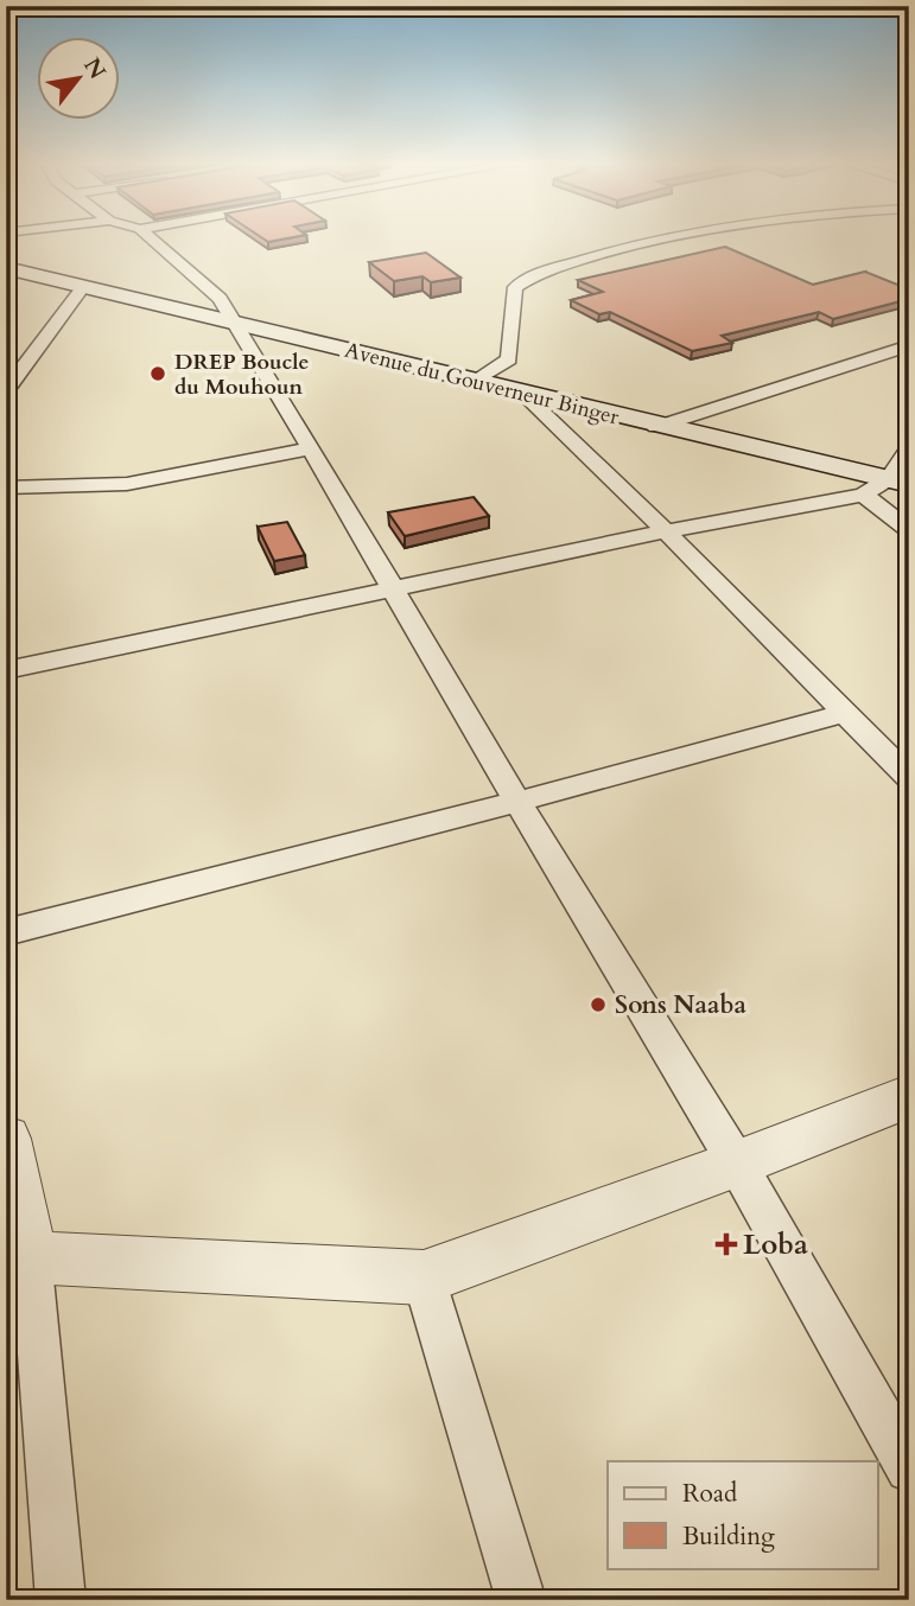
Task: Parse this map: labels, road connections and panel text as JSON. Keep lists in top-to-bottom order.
{
  "streets": {
    "main road": ["Avenue du Gouverneur Binger"]
  },
  "places": {
    "other": ["DREP Boucle du Mouhoun", "Sons Naaba"],
    "health": ["Loba"]
  },
  "legend": ["Road", "Building"],
  "north": "top right"
}
